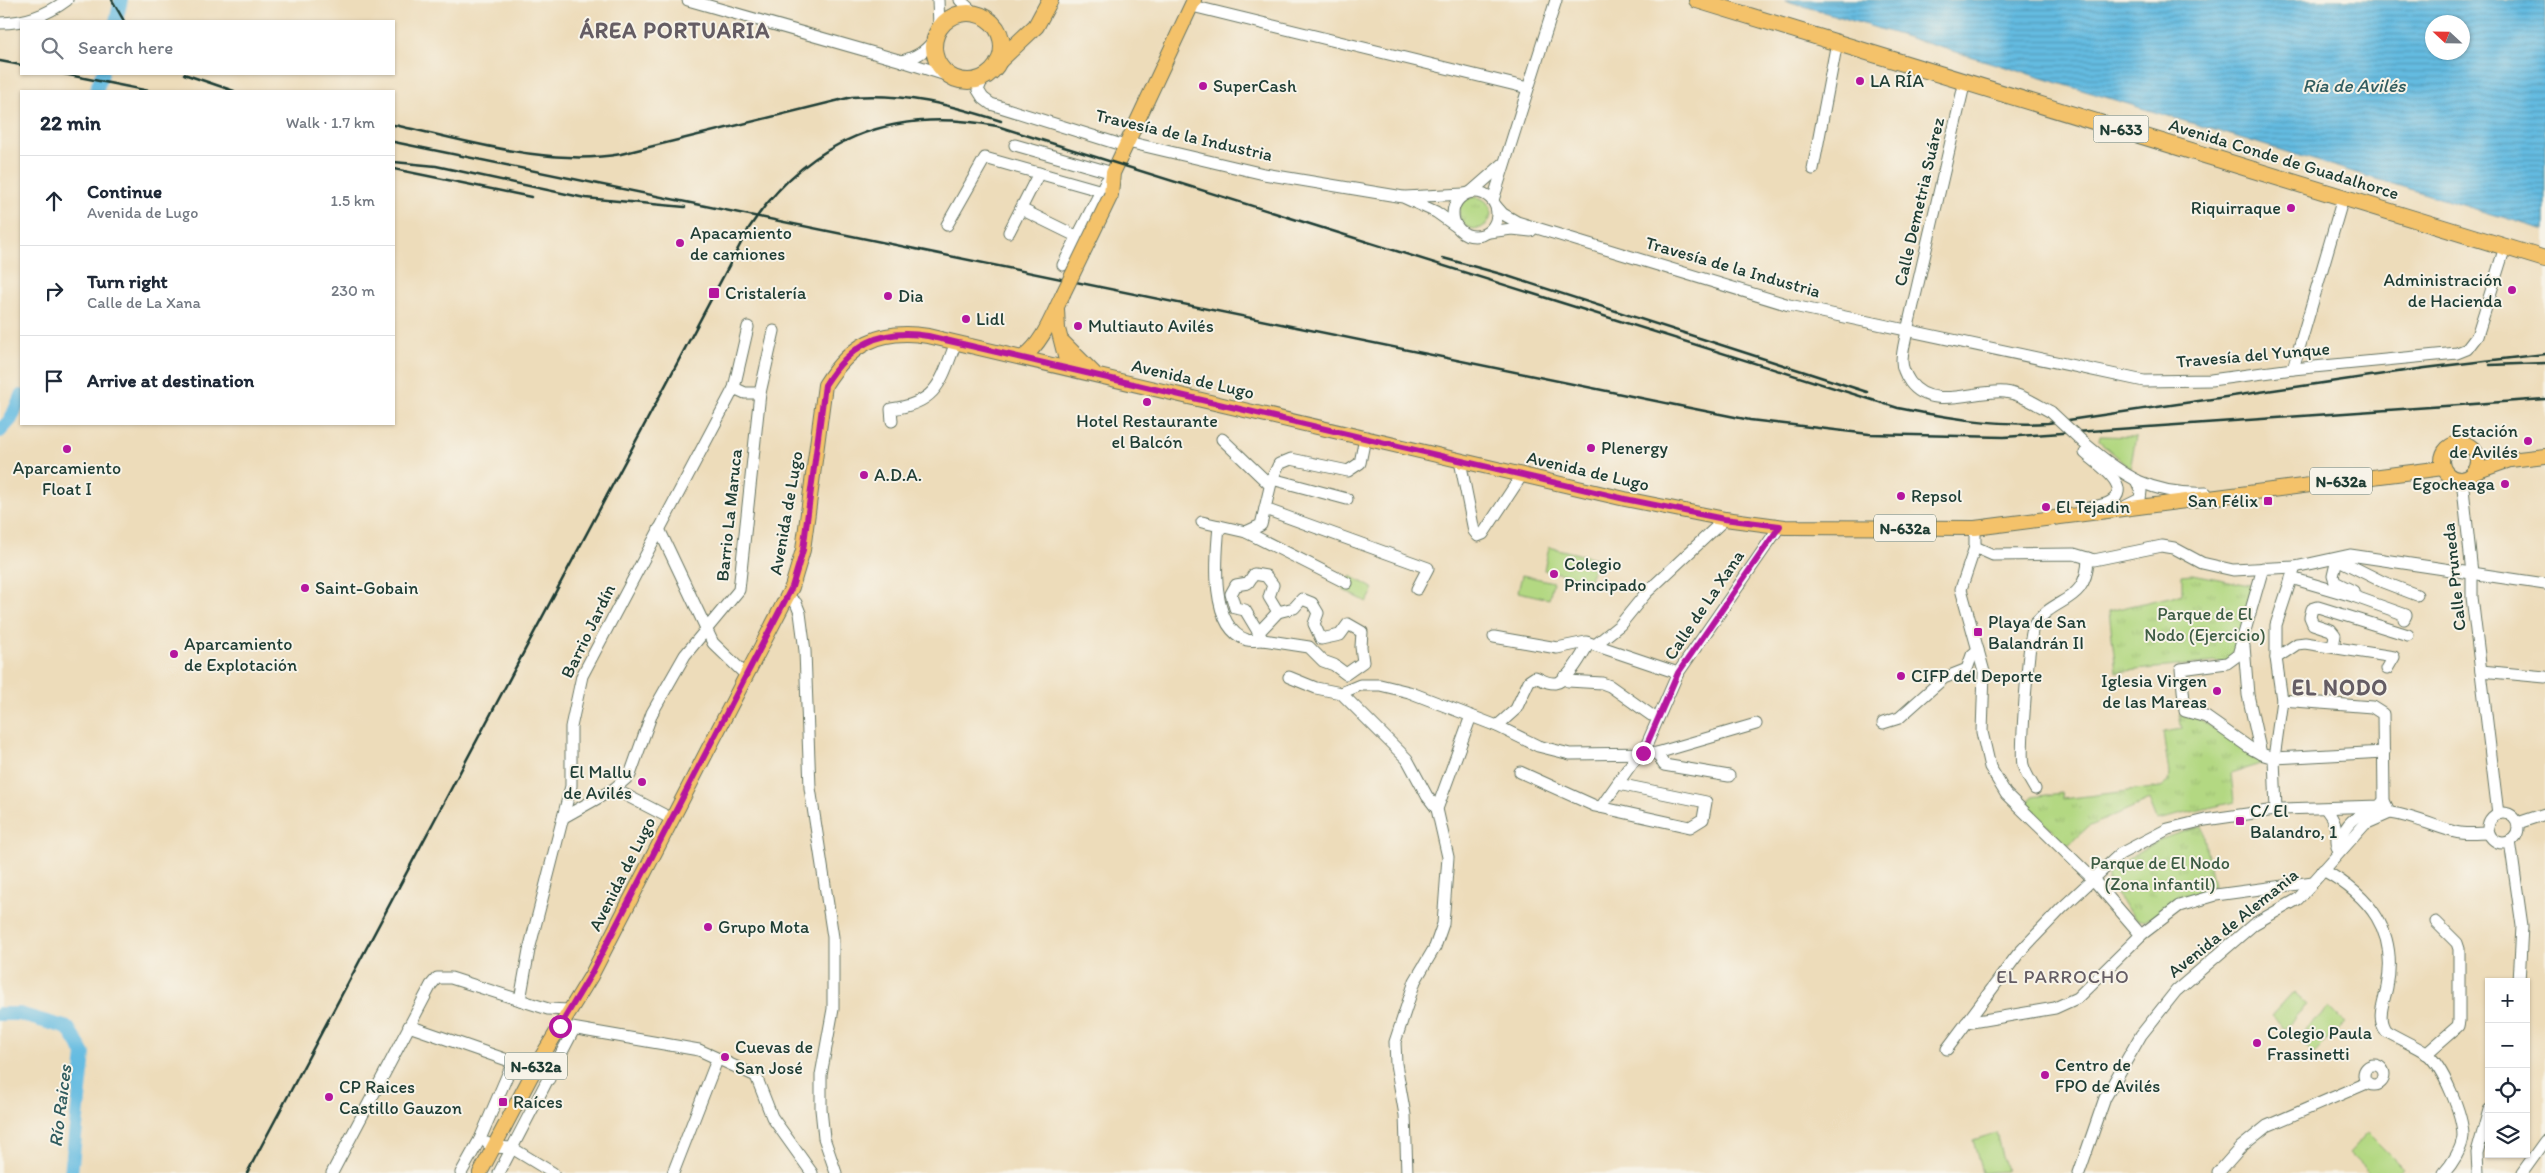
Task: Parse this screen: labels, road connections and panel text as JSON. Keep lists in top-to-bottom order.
{
  "streets": {
    "highway": ["N-633", "Avenida Conde de Guadalhorce"],
    "main road": ["Avenida de Lugo", "N-632a"],
    "street": [
      "Travesía de la Industria",
      "Calle Demetria Suárez",
      "Travesía del Yunque",
      "Barrio La Maruca",
      "Calle Pruneda",
      "Calle de La Xana",
      "Barrio Jardín",
      "Avenida de Alemania"
    ]
  },
  "crossings": [
    ["Travesía de la Industria", "Calle Demetria Suárez"],
    ["Travesía de la Industria", "Travesía del Yunque"],
    ["Avenida Conde de Guadalhorce", "Calle Demetria Suárez"],
    ["Avenida Conde de Guadalhorce", "Travesía del Yunque"],
    ["Calle Demetria Suárez", "Travesía del Yunque"],
    ["Avenida de Lugo", "N-632a"],
    ["Avenida de Lugo", "Calle de La Xana"],
    ["N-632a", "Calle Pruneda"],
    ["Barrio La Maruca", "Barrio Jardín"]
  ],
  "districts": ["ÁREA PORTUARIA", "EL NODO", "EL PARROCHO"],
  "water": ["Ría de Avilés", "Río Raices"],
  "parks": ["Parque de El Nodo (Ejercicio)", "Parque de El Nodo (Zona infantil)"],
  "places": {
    "other": [
      "LA RÍA",
      "SuperCash",
      "Riquirraque",
      "Apacamiento de camiones",
      "Administración de Hacienda",
      "Dia",
      "Lidl",
      "Multiauto Avilés",
      "Hotel Restaurante el Balcón",
      "Estación de Avilés",
      "Plenergy",
      "Aparcamiento Float I",
      "A.D.A.",
      "Egocheaga",
      "Repsol",
      "El Tejadin",
      "Colegio Principado",
      "Saint-Gobain",
      "Aparcamiento de Explotación",
      "CIFP del Deporte",
      "Iglesia Virgen de las Mareas",
      "El Mallu de Avilés",
      "Grupo Mota",
      "Colegio Paula Frassinetti",
      "Cuevas de San José",
      "Centro de FPO de Avilés",
      "CP Raices Castillo Gauzon"
    ],
    "transit": [
      "Cristalería",
      "San Félix",
      "Playa de San Balandrán II",
      "C/ El Balandro, 1",
      "Raíces"
    ]
  },
  "north": "left",
  "page": {
    "search": "Search here",
    "heading": ["22 min", "Walk · 1.7 km"],
    "list": [
      ["Continue", "Avenida de Lugo", "1.5 km"],
      ["Turn right", "Calle de La Xana", "230 m"],
      "Arrive at destination"
    ],
    "map_buttons": ["+", "−"]
  }
}
